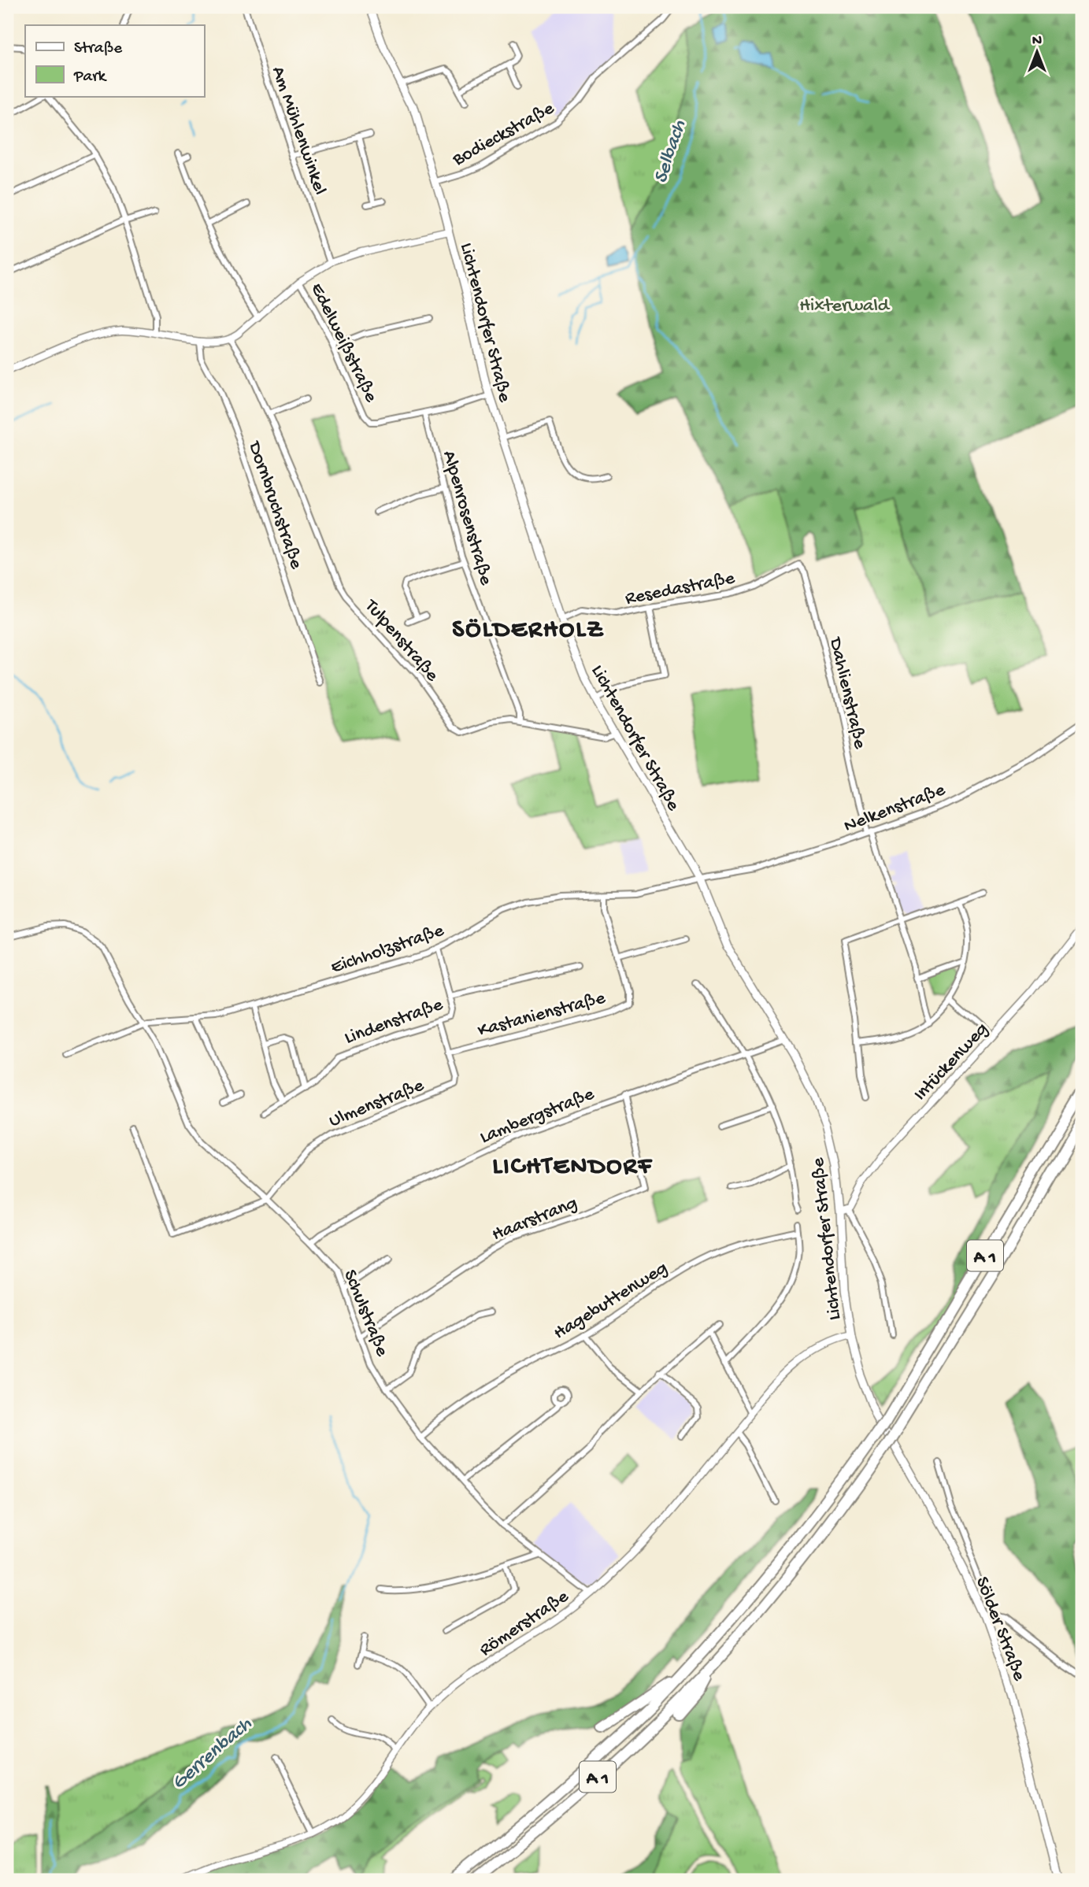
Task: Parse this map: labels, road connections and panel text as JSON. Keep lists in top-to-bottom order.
{
  "streets": {
    "highway": ["A 1"],
    "main road": ["Lichtendorfer Straße", "Sölder Straße"],
    "street": [
      "Am Mühlenwinkel",
      "Bodieckstraße",
      "Edelweißstraße",
      "Dornbruchstraße",
      "Alpenrosenstraße",
      "Resedastraße",
      "Tulpenstraße",
      "Dahlienstraße",
      "Nelkenstraße",
      "Eichholzstraße",
      "Kastanienstraße",
      "Lindenstraße",
      "Intückenweg",
      "Ulmenstraße",
      "Lambergstraße",
      "Haarstrang",
      "Hagebuttenweg",
      "Schulstraße",
      "Römerstraße"
    ]
  },
  "crossings": [
    ["Bodieckstraße", "Lichtendorfer Straße"],
    ["Lichtendorfer Straße", "Edelweißstraße"],
    ["Lichtendorfer Straße", "Resedastraße"],
    ["Lichtendorfer Straße", "Tulpenstraße"],
    ["Lichtendorfer Straße", "Nelkenstraße"],
    ["Lichtendorfer Straße", "Eichholzstraße"],
    ["Lichtendorfer Straße", "Intückenweg"],
    ["Lichtendorfer Straße", "Lambergstraße"],
    ["Lichtendorfer Straße", "Römerstraße"],
    ["Lichtendorfer Straße", "Sölder Straße"],
    ["Edelweißstraße", "Alpenrosenstraße"],
    ["Alpenrosenstraße", "Tulpenstraße"],
    ["Resedastraße", "Dahlienstraße"],
    ["Dahlienstraße", "Nelkenstraße"],
    ["Nelkenstraße", "Eichholzstraße"],
    ["Eichholzstraße", "Kastanienstraße"],
    ["Eichholzstraße", "Lindenstraße"],
    ["Eichholzstraße", "Schulstraße"],
    ["Kastanienstraße", "Ulmenstraße"],
    ["Lindenstraße", "Ulmenstraße"],
    ["Ulmenstraße", "Schulstraße"],
    ["Lambergstraße", "Haarstrang"],
    ["Lambergstraße", "Schulstraße"],
    ["Haarstrang", "Schulstraße"],
    ["Hagebuttenweg", "Schulstraße"],
    ["Schulstraße", "Römerstraße"]
  ],
  "districts": ["SÖLDERHOLZ", "LICHTENDORF"],
  "water": ["Selbach", "Gerrenbach"],
  "parks": ["Hixterwald"],
  "legend": ["Straße", "Park"],
  "north": "top"
}
